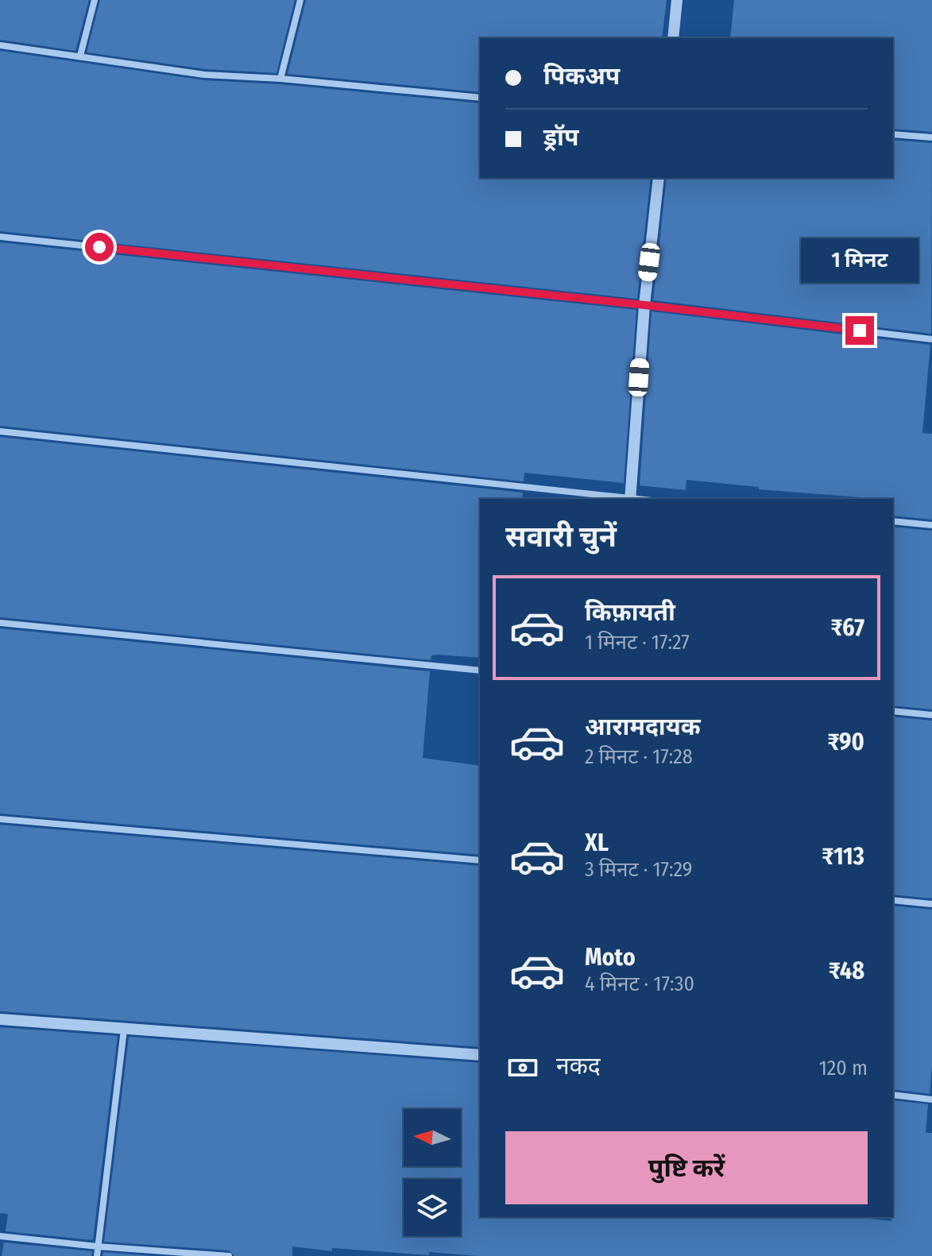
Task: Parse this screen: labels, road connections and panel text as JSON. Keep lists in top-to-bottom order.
{
  "north": "left",
  "page": {
    "banner": ["पिकअप", "ड्रॉप"],
    "bubble": "1 मिनट",
    "heading": "सवारी चुनें",
    "list": [
      {
        "name": "किफ़ायती",
        "note": "1 मिनट · 17:27",
        "value": "₹67"
      },
      {
        "name": "आरामदायक",
        "note": "2 मिनट · 17:28",
        "value": "₹90"
      },
      {
        "name": "XL",
        "note": "3 मिनट · 17:29",
        "value": "₹113"
      },
      {
        "name": "Moto",
        "note": "4 मिनट · 17:30",
        "value": "₹48"
      }
    ],
    "pay": ["नकद", "120 m"],
    "buttons": "पुष्टि करें"
  }
}
